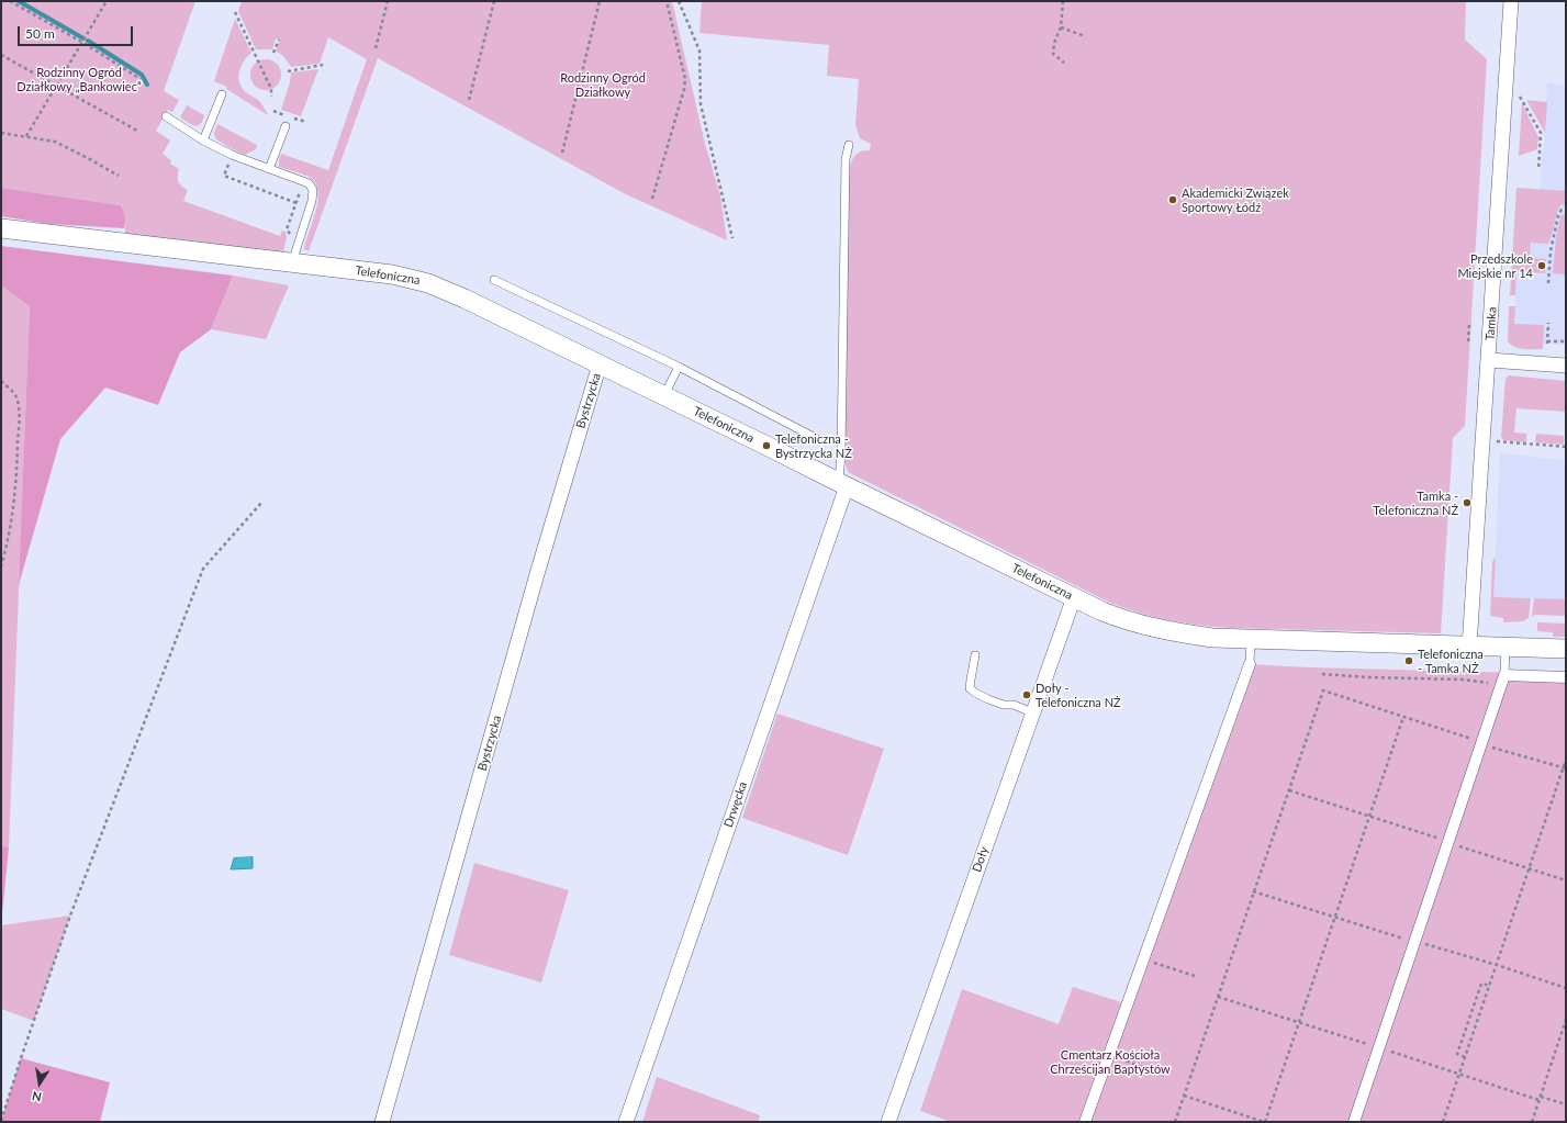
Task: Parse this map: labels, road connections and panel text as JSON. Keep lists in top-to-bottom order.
{
  "streets": {
    "street": [
      "Telefoniczna",
      "Tamka",
      "Bystrzycka",
      "Drwęcka",
      "Doły"
    ]
  },
  "crossings": [
    ["Telefoniczna", "Tamka"],
    ["Telefoniczna", "Bystrzycka"],
    ["Telefoniczna", "Drwęcka"],
    ["Telefoniczna", "Doły"]
  ],
  "parks": ["Rodzinny Ogród Działkowy „Bankowiec”", "Rodzinny Ogród Działkowy", "Cmentarz Kościoła Chrześcijan Baptystów"],
  "places": [
    "Akademicki Związek Sportowy Łódź",
    "Przedszkole Miejskie nr 14",
    "Telefoniczna - Bystrzycka NŻ",
    "Tamka - Telefoniczna NŻ",
    "Telefoniczna - Tamka NŻ",
    "Doły - Telefoniczna NŻ"
  ],
  "scale_bar": "50 m",
  "north": "bottom"
}
